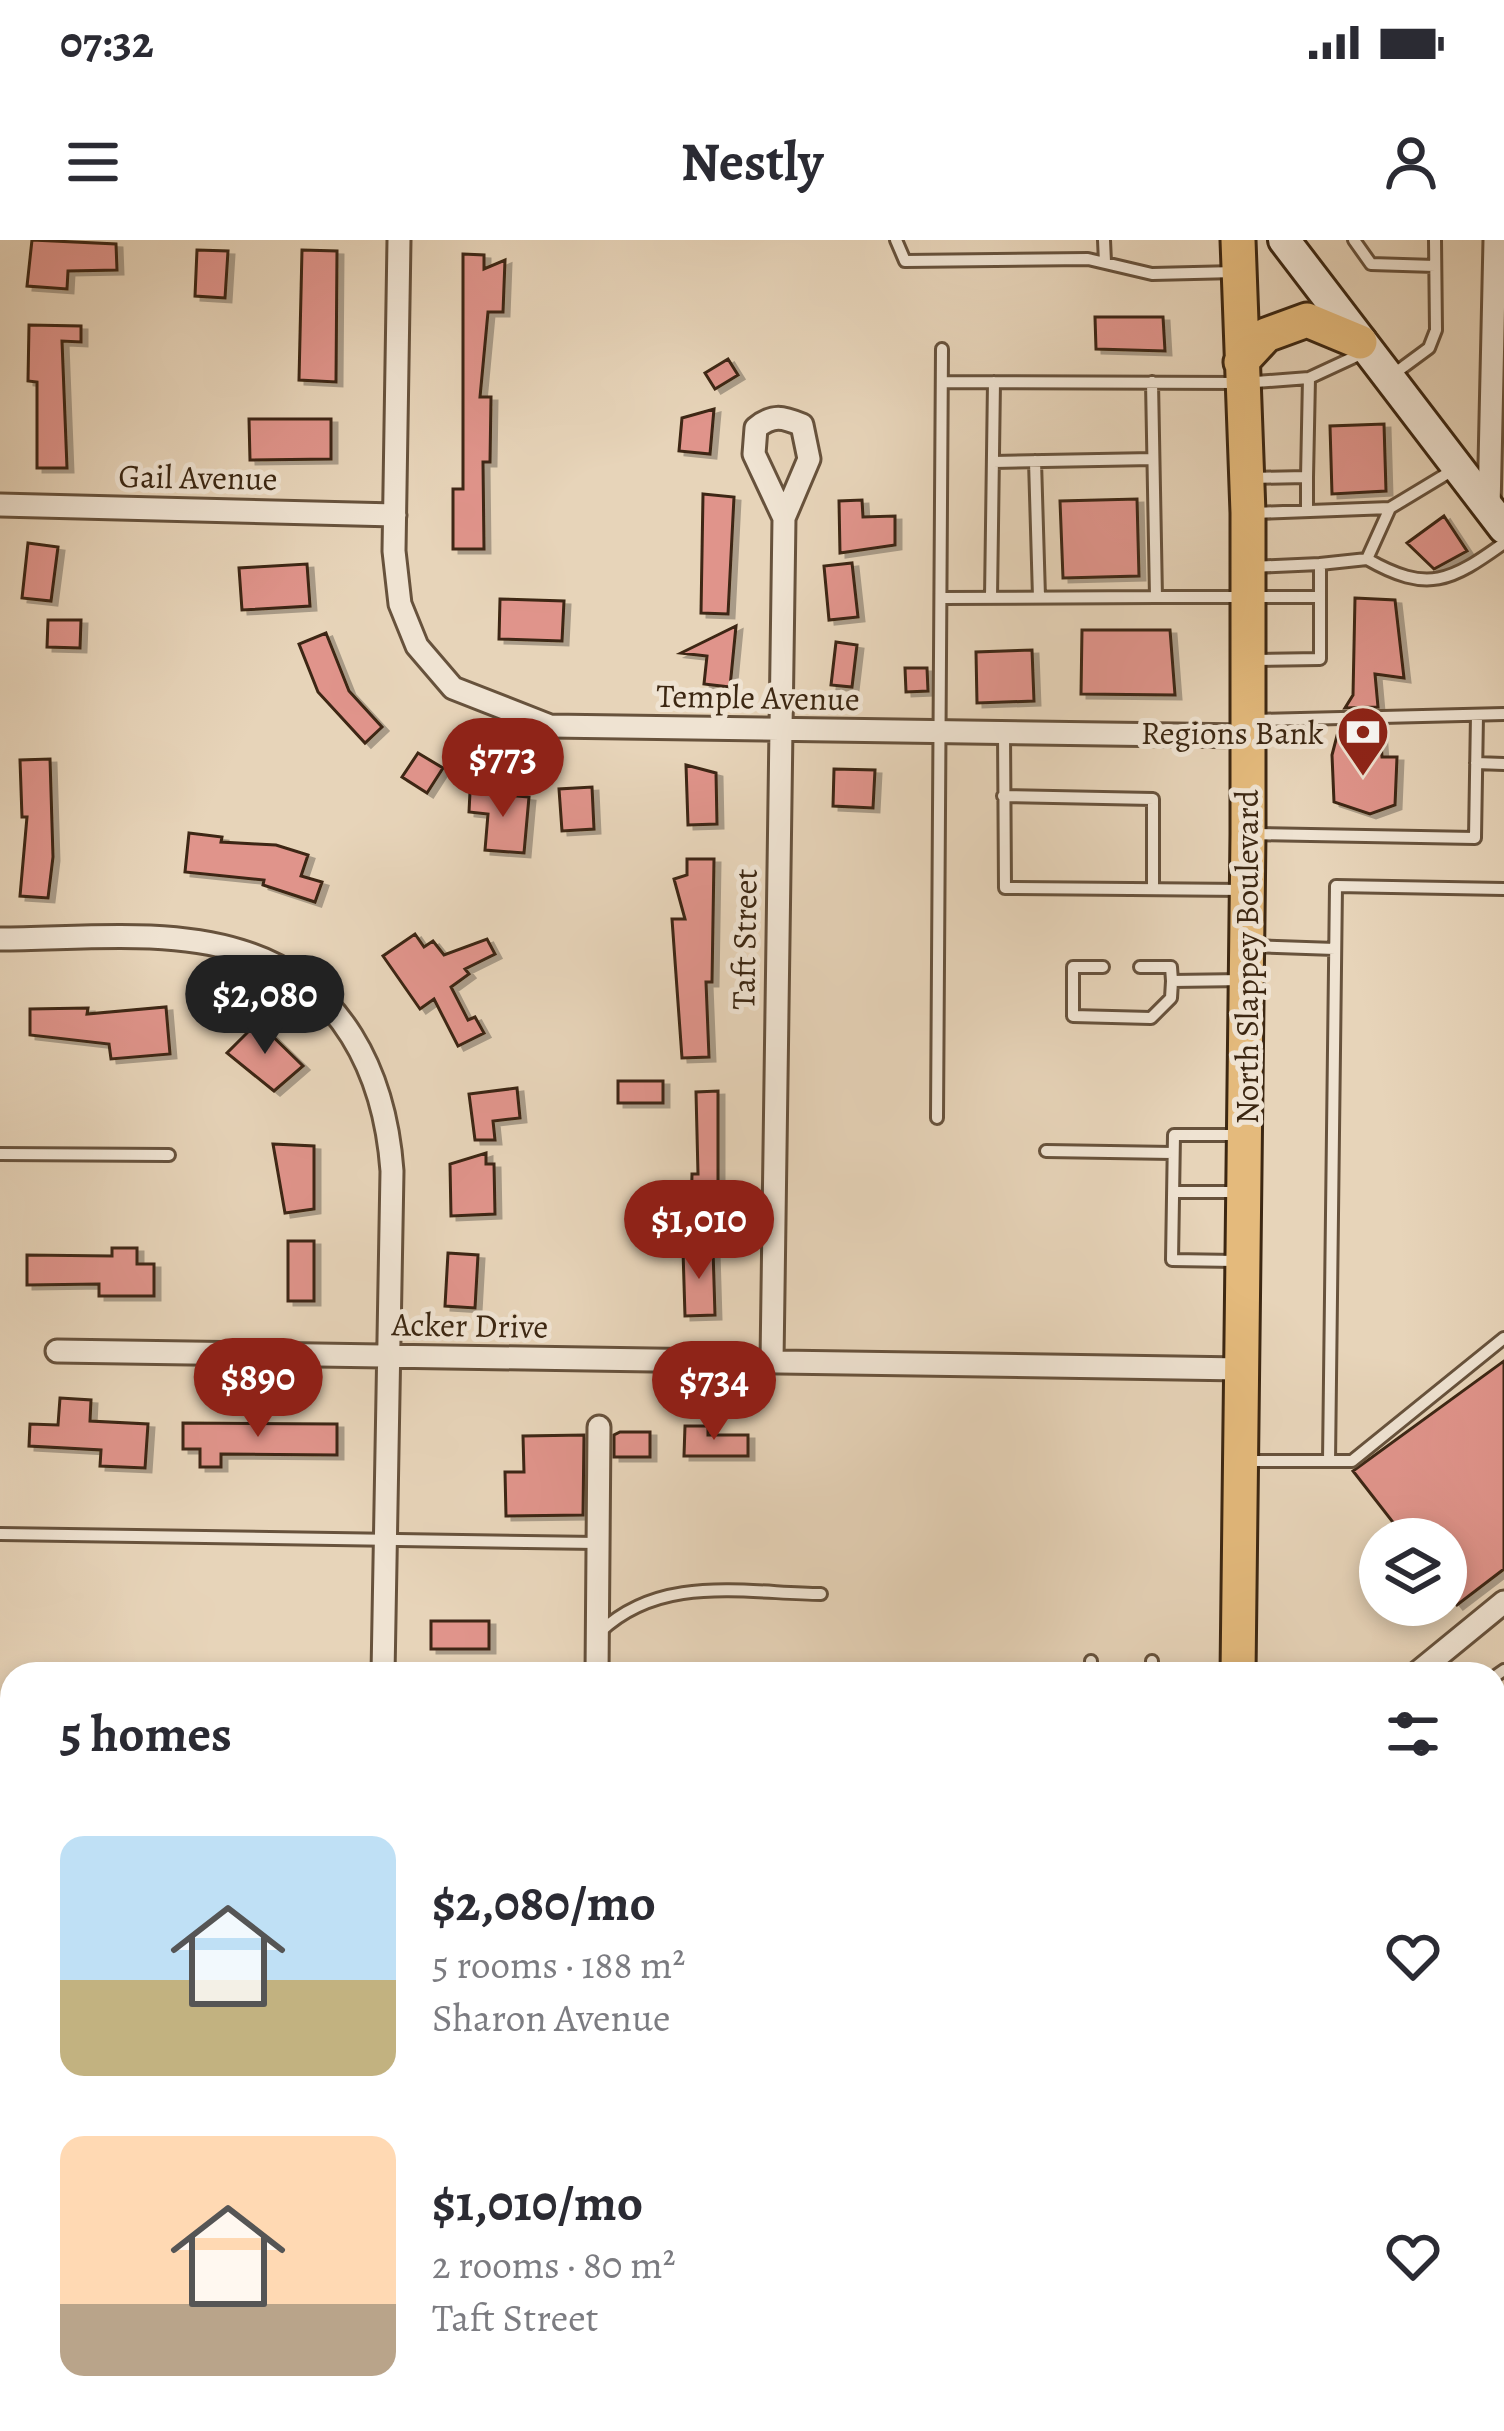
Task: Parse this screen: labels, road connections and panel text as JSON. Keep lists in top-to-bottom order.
{
  "streets": {
    "main road": ["North Slappey Boulevard"],
    "street": [
      "Gail Avenue",
      "Temple Avenue",
      "Taft Street",
      "Acker Drive"
    ]
  },
  "crossings": [
    ["Gail Avenue", "Temple Avenue"],
    ["Temple Avenue", "Taft Street"],
    ["Temple Avenue", "North Slappey Boulevard"],
    ["Taft Street", "Acker Drive"],
    ["North Slappey Boulevard", "Acker Drive"]
  ],
  "places": {
    "bank": ["Regions Bank"]
  },
  "page": {
    "status": "07:32",
    "header": "Nestly",
    "price": [
      "$773",
      "$2,080",
      "$1,010",
      "$890",
      "$734"
    ],
    "heading": "5 homes",
    "list": [
      {
        "name": "$2,080/mo",
        "note": "5 rooms · 188 m² · Sharon Avenue"
      },
      {
        "name": "$1,010/mo",
        "note": "2 rooms · 80 m² · Taft Street"
      }
    ]
  }
}
